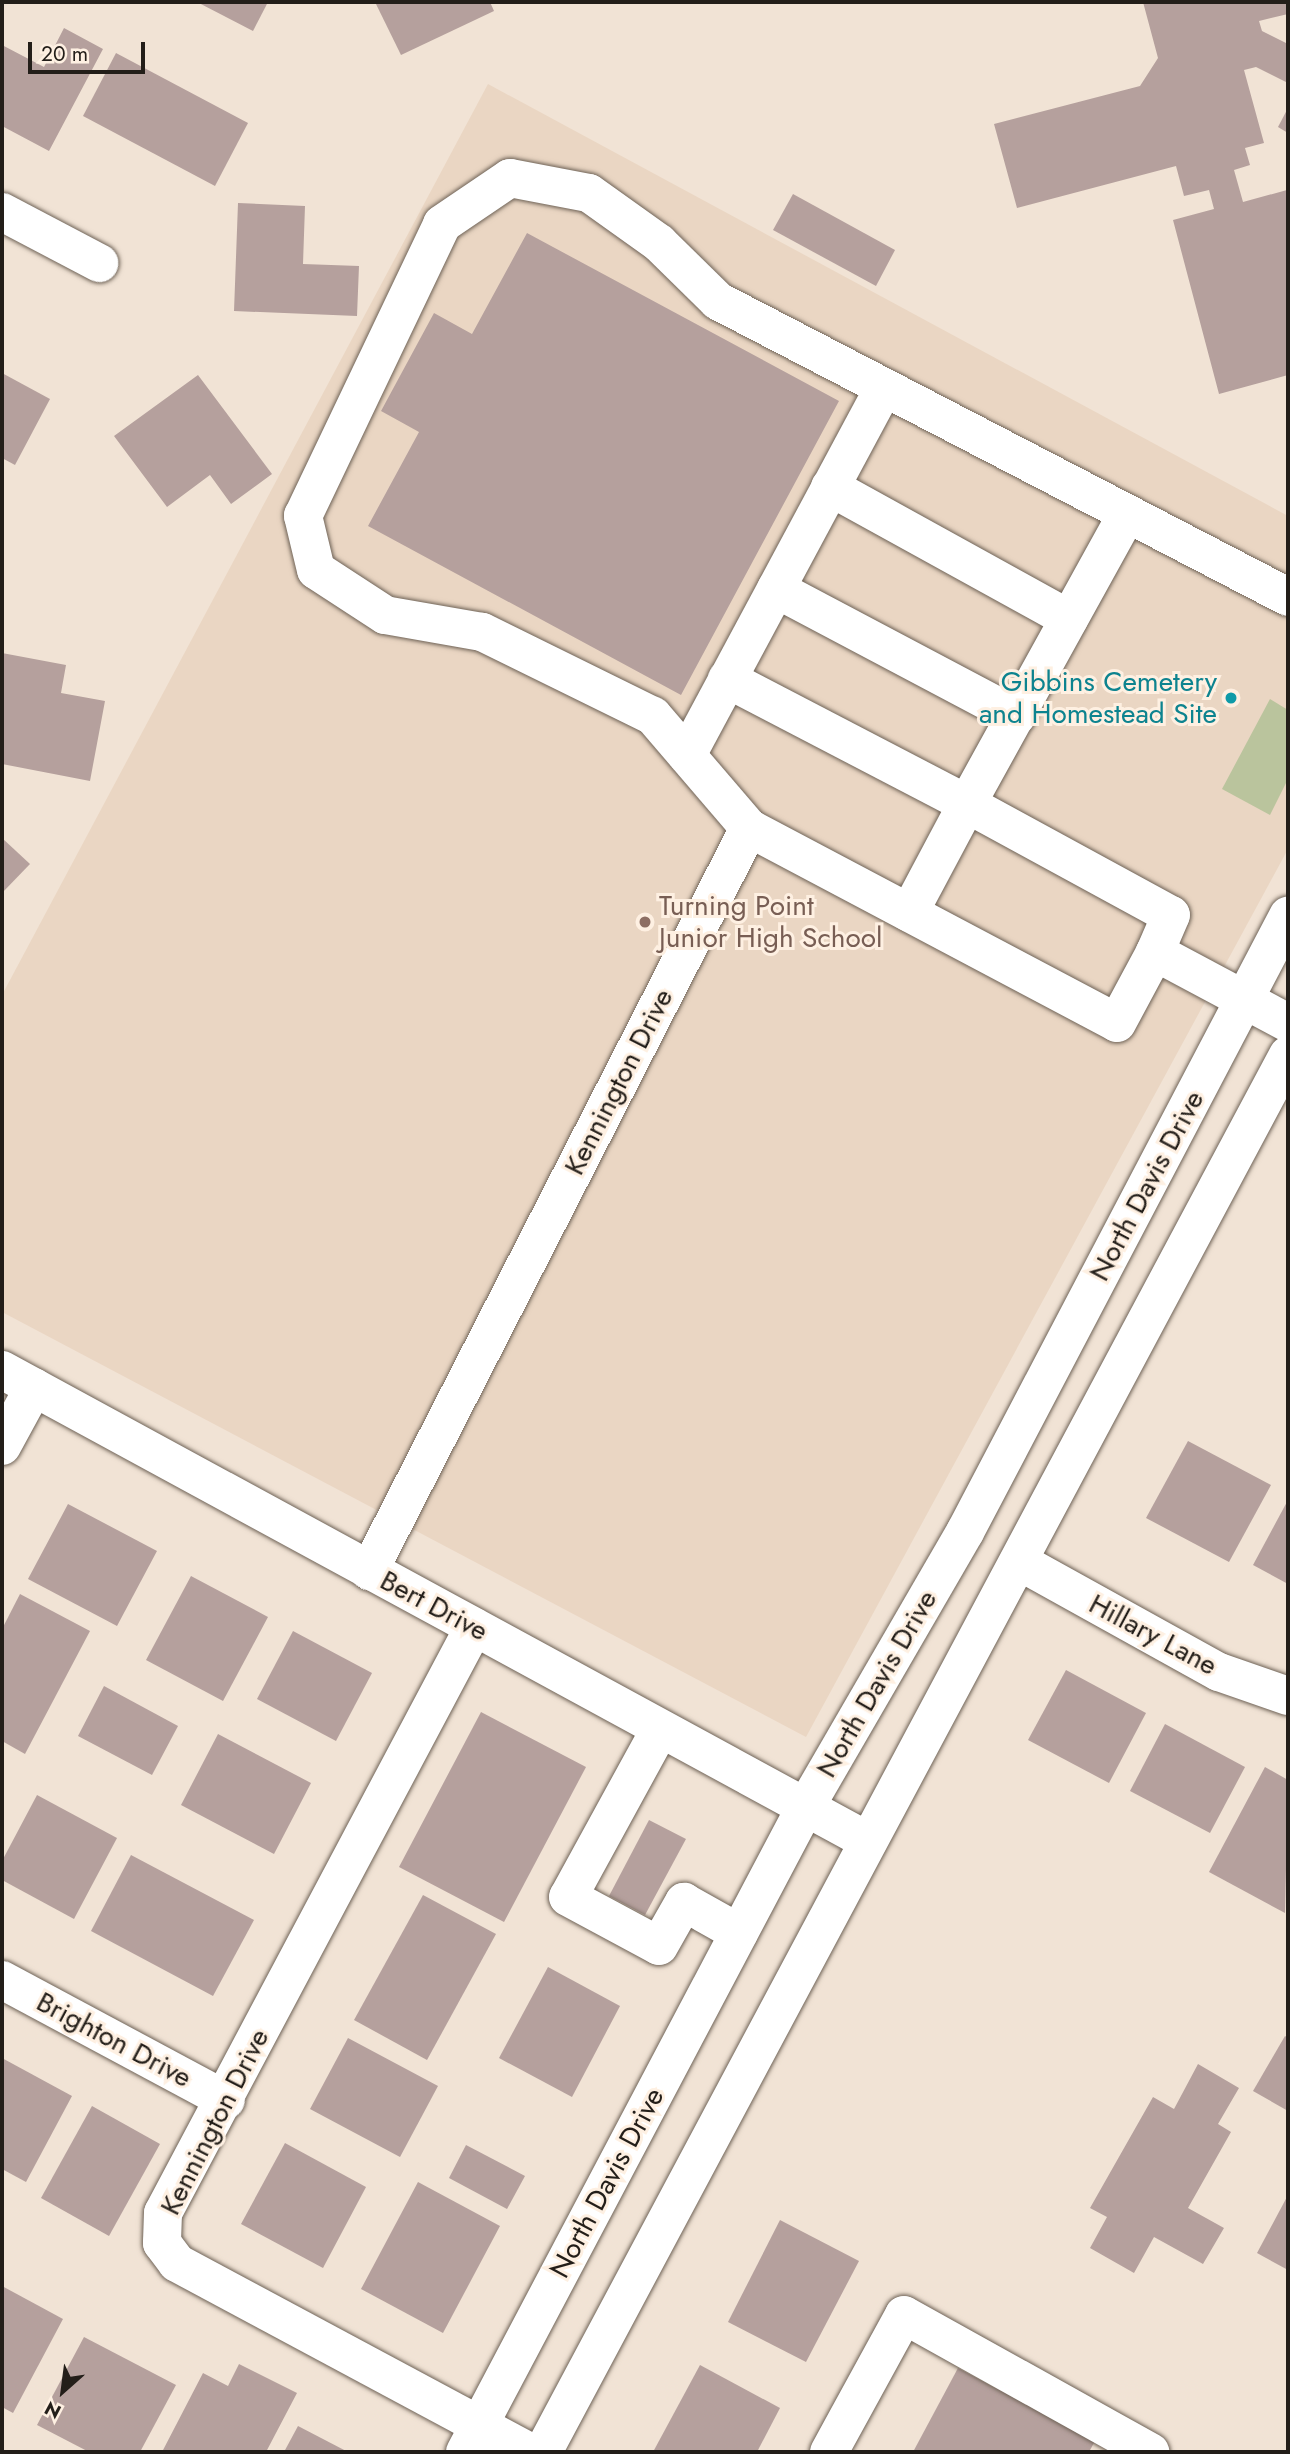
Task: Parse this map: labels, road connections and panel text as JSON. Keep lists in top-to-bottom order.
{
  "streets": {
    "street": [
      "Kennington Drive",
      "North Davis Drive",
      "Bert Drive",
      "Hillary Lane",
      "Brighton Drive"
    ]
  },
  "crossings": [
    ["Kennington Drive", "North Davis Drive"],
    ["Kennington Drive", "Bert Drive"],
    ["Kennington Drive", "Brighton Drive"],
    ["North Davis Drive", "Bert Drive"]
  ],
  "places": ["Gibbins Cemetery and Homestead Site", "Turning Point Junior High School"],
  "scale_bar": "20 m",
  "north": "bottom left"
}
